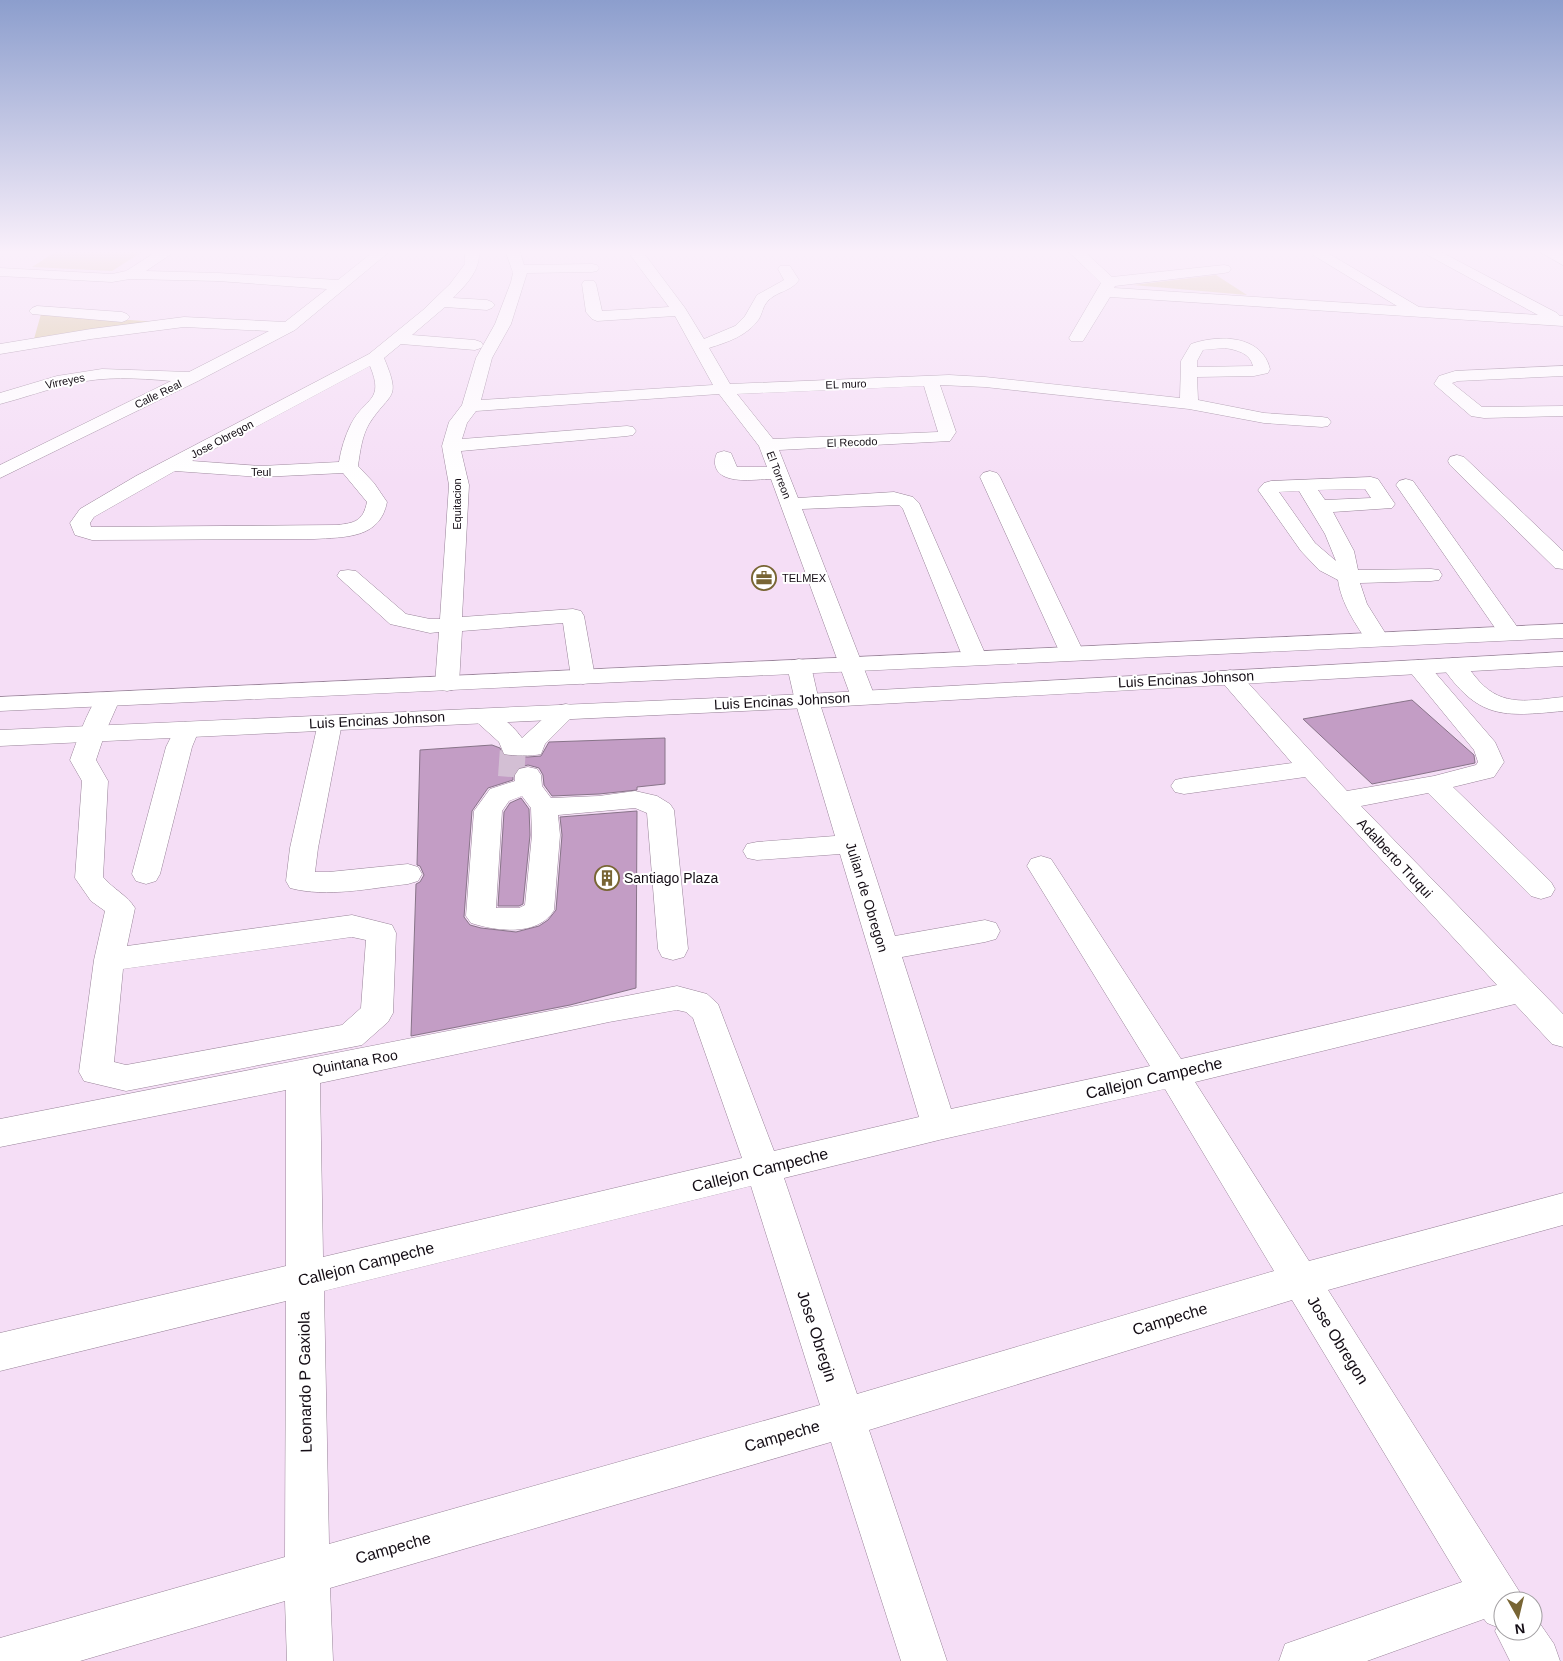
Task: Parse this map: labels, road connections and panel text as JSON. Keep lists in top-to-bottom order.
{
  "streets": {
    "street": [
      "Virreyes",
      "EL muro",
      "Calle Real",
      "Jose Obregon",
      "El Recodo",
      "Teul",
      "El Torreon",
      "Equitacion",
      "Luis Encinas Johnson",
      "Adalberto Truqui",
      "Julian de Obregon",
      "Quintana Roo",
      "Callejon Campeche",
      "Campeche",
      "Jose Obregin",
      "Leonardo P Gaxiola"
    ]
  },
  "crossings": [
    ["Virreyes", "Calle Real"],
    ["EL muro", "El Recodo"],
    ["EL muro", "El Torreon"],
    ["EL muro", "Equitacion"],
    ["Jose Obregon", "Teul"],
    ["Jose Obregon", "Callejon Campeche"],
    ["Jose Obregon", "Campeche"],
    ["El Recodo", "El Torreon"],
    ["El Torreon", "Luis Encinas Johnson"],
    ["Luis Encinas Johnson", "Adalberto Truqui"],
    ["Luis Encinas Johnson", "Julian de Obregon"],
    ["Adalberto Truqui", "Callejon Campeche"],
    ["Julian de Obregon", "Callejon Campeche"],
    ["Quintana Roo", "Jose Obregin"],
    ["Quintana Roo", "Leonardo P Gaxiola"],
    ["Callejon Campeche", "Jose Obregin"],
    ["Callejon Campeche", "Leonardo P Gaxiola"],
    ["Campeche", "Jose Obregin"],
    ["Campeche", "Leonardo P Gaxiola"]
  ],
  "places": {
    "office": ["TELMEX"],
    "building": ["Santiago Plaza"]
  },
  "north": "bottom"
}
